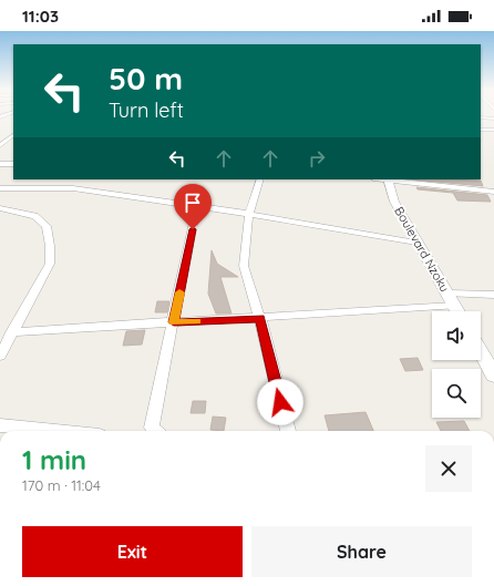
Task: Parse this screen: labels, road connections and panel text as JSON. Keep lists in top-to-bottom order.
{
  "streets": {
    "street": ["Boulevard Nzoku"]
  },
  "page": {
    "status": "11:03",
    "turn": ["50 m", "Turn left"],
    "heading": ["1 min", "170 m · 11:04"],
    "buttons": ["Exit", "Share"]
  }
}
